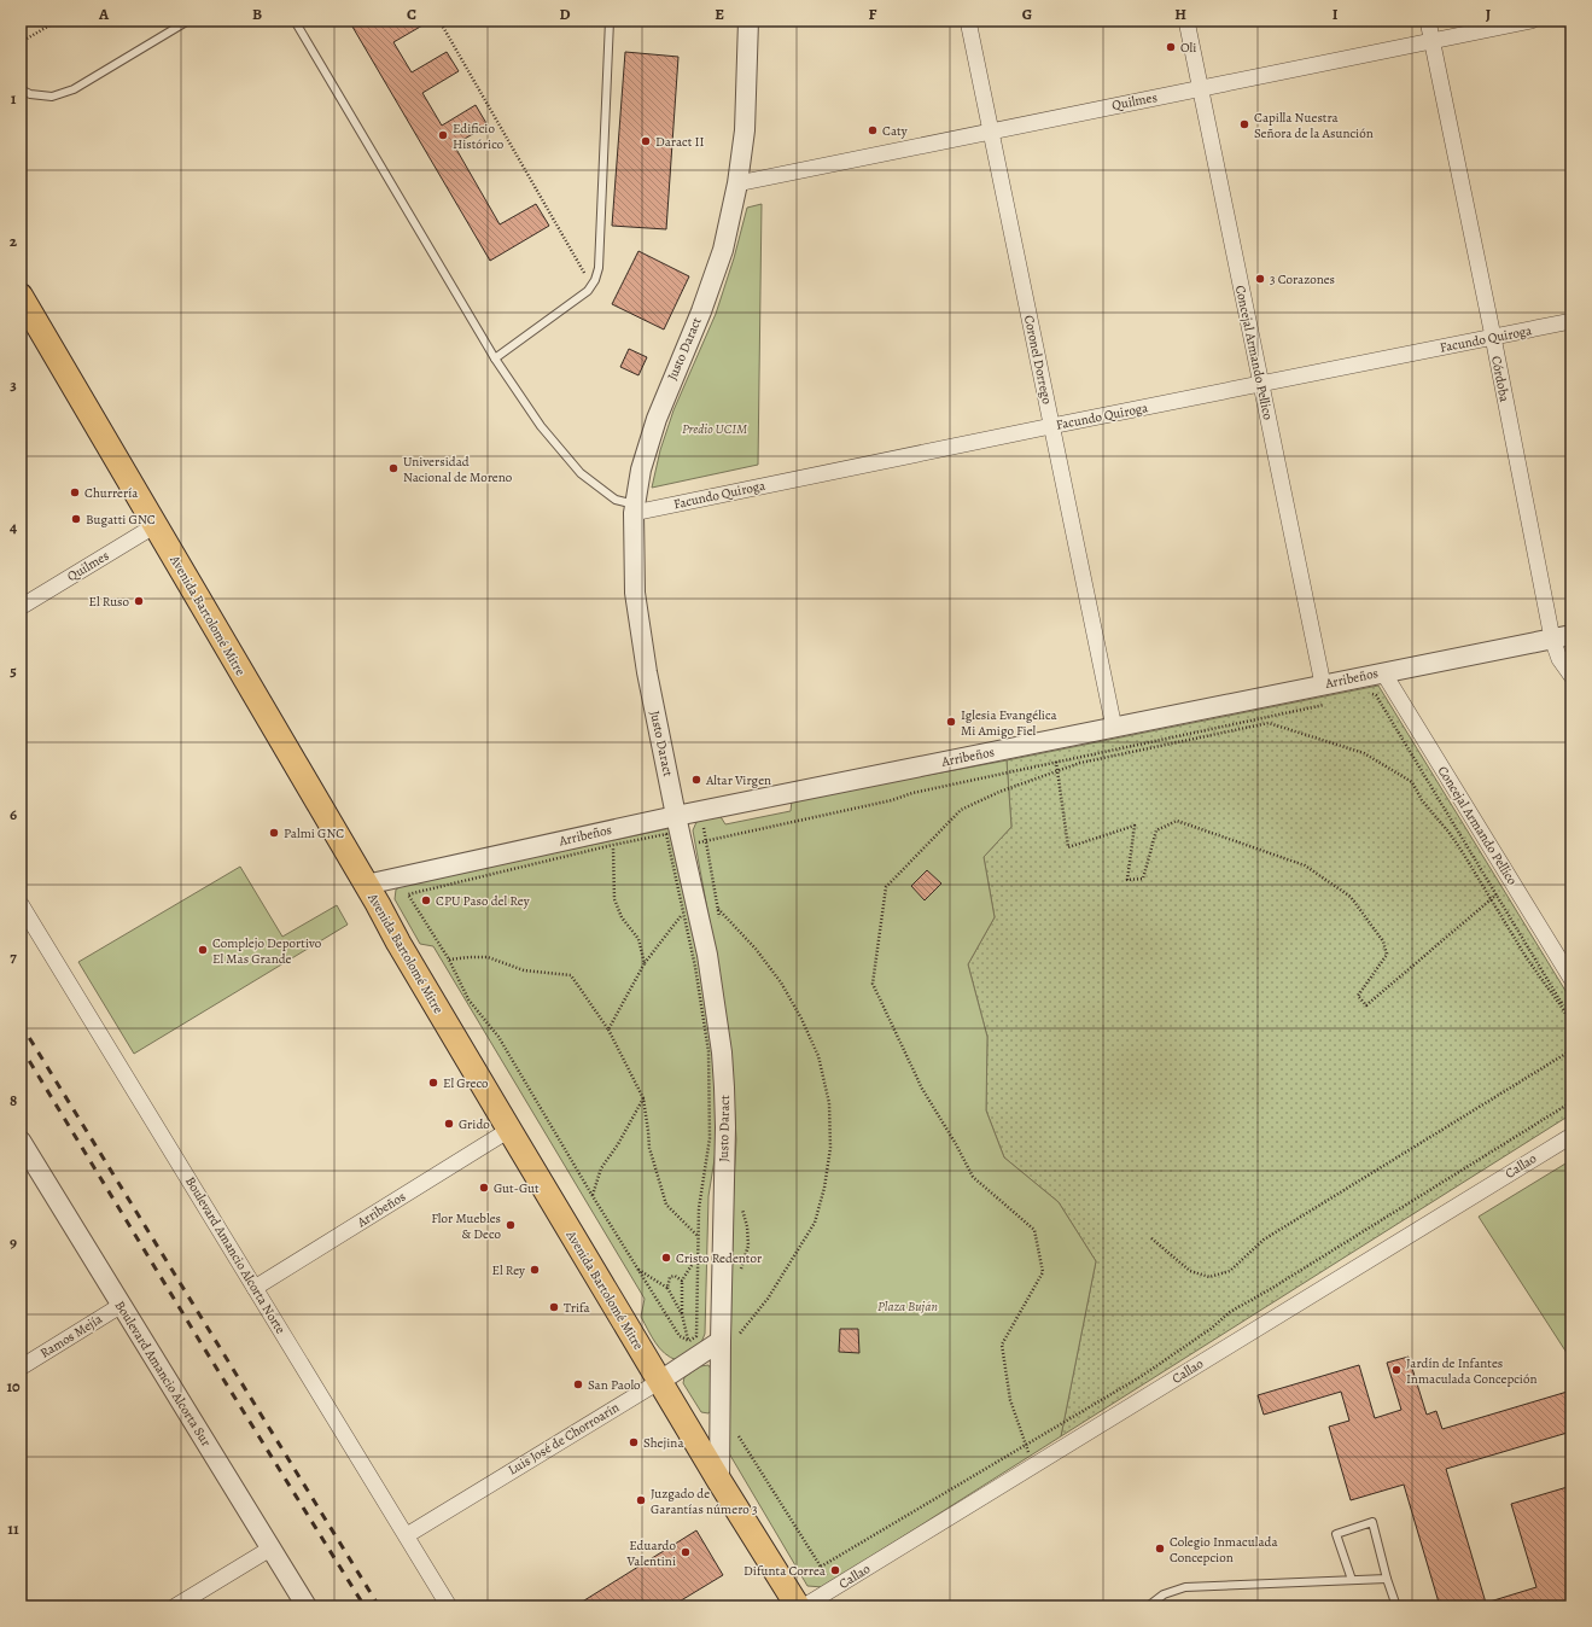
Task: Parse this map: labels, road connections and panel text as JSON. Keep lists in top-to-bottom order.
{
  "streets": {
    "main road": ["Avenida Bartolomé Mitre"],
    "street": [
      "Quilmes",
      "Facundo Quiroga",
      "Justo Daract",
      "Concejal Armando Pellico",
      "Coronel Dorrego",
      "Córdoba",
      "Arribeños",
      "Callao",
      "Boulevard Amancio Alcorta Norte",
      "Ramos Mejía",
      "Boulevard Amancio Alcorta Sur",
      "Luis José de Chorroarín"
    ]
  },
  "crossings": [
    ["Quilmes", "Justo Daract"],
    ["Quilmes", "Concejal Armando Pellico"],
    ["Quilmes", "Coronel Dorrego"],
    ["Quilmes", "Córdoba"],
    ["Quilmes", "Avenida Bartolomé Mitre"],
    ["Facundo Quiroga", "Justo Daract"],
    ["Facundo Quiroga", "Concejal Armando Pellico"],
    ["Facundo Quiroga", "Coronel Dorrego"],
    ["Facundo Quiroga", "Córdoba"],
    ["Justo Daract", "Avenida Bartolomé Mitre"],
    ["Justo Daract", "Arribeños"],
    ["Justo Daract", "Luis José de Chorroarín"],
    ["Concejal Armando Pellico", "Arribeños"],
    ["Coronel Dorrego", "Arribeños"],
    ["Córdoba", "Arribeños"],
    ["Avenida Bartolomé Mitre", "Arribeños"],
    ["Avenida Bartolomé Mitre", "Luis José de Chorroarín"],
    ["Arribeños", "Boulevard Amancio Alcorta Norte"],
    ["Boulevard Amancio Alcorta Norte", "Luis José de Chorroarín"],
    ["Ramos Mejía", "Boulevard Amancio Alcorta Sur"]
  ],
  "parks": ["Predio UCIM", "Plaza Buján"],
  "places": [
    "Oli",
    "Capilla Nuestra Señora de la Asunción",
    "Caty",
    "Edificio Histórico",
    "Daract II",
    "3 Corazones",
    "Universidad Nacional de Moreno",
    "Churrería",
    "Bugatti GNC",
    "El Ruso",
    "Iglesia Evangélica Mi Amigo Fiel",
    "Altar Virgen",
    "Palmi GNC",
    "CPU Paso del Rey",
    "Complejo Deportivo El Mas Grande",
    "El Greco",
    "Grido",
    "Gut-Gut",
    "Flor Muebles & Deco",
    "Cristo Redentor",
    "El Rey",
    "Trifa",
    "Jardín de Infantes Inmaculada Concepción",
    "San Paolo",
    "Shejina",
    "Juzgado de Garantías número 3",
    "Colegio Inmaculada Concepcion",
    "Eduardo Valentini",
    "Difunta Correa"
  ],
  "grid": {
    "columns": [
      "A",
      "B",
      "C",
      "D",
      "E",
      "F",
      "G",
      "H",
      "I",
      "J"
    ],
    "rows": [
      "1",
      "2",
      "3",
      "4",
      "5",
      "6",
      "7",
      "8",
      "9",
      "10",
      "11"
    ]
  }
}
